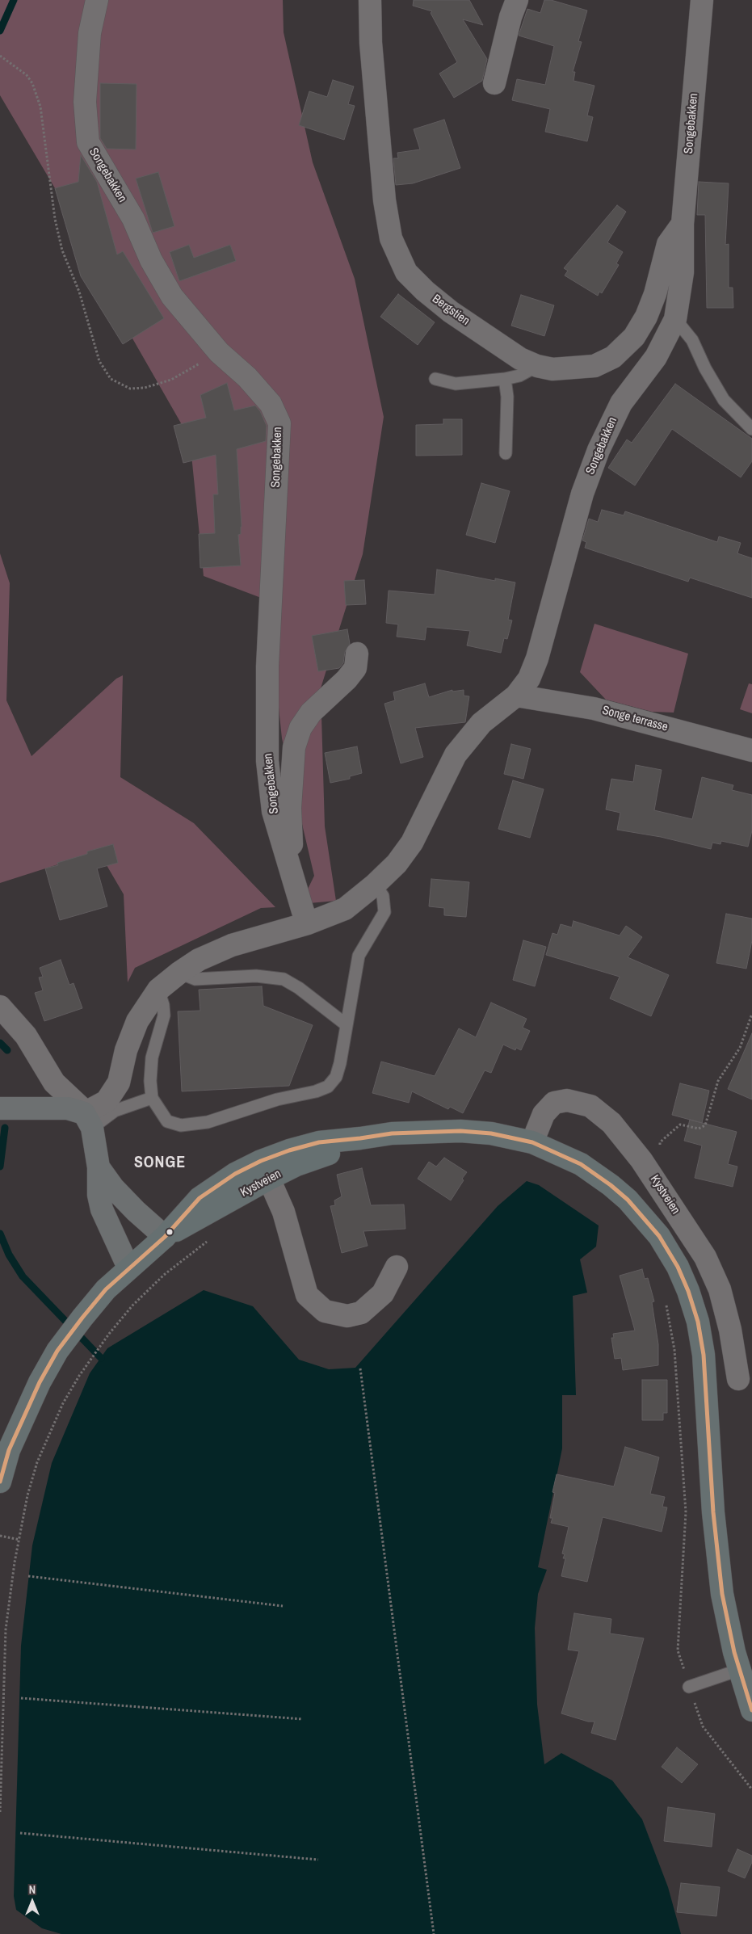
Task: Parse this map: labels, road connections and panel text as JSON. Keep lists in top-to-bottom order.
{
  "streets": {
    "main road": ["Kystveien"],
    "street": ["Songebakken", "Bergstien", "Songe terrasse"]
  },
  "crossings": [
    ["Songebakken", "Bergstien"],
    ["Songebakken", "Songe terrasse"]
  ],
  "districts": ["SONGE"],
  "north": "top"
}
